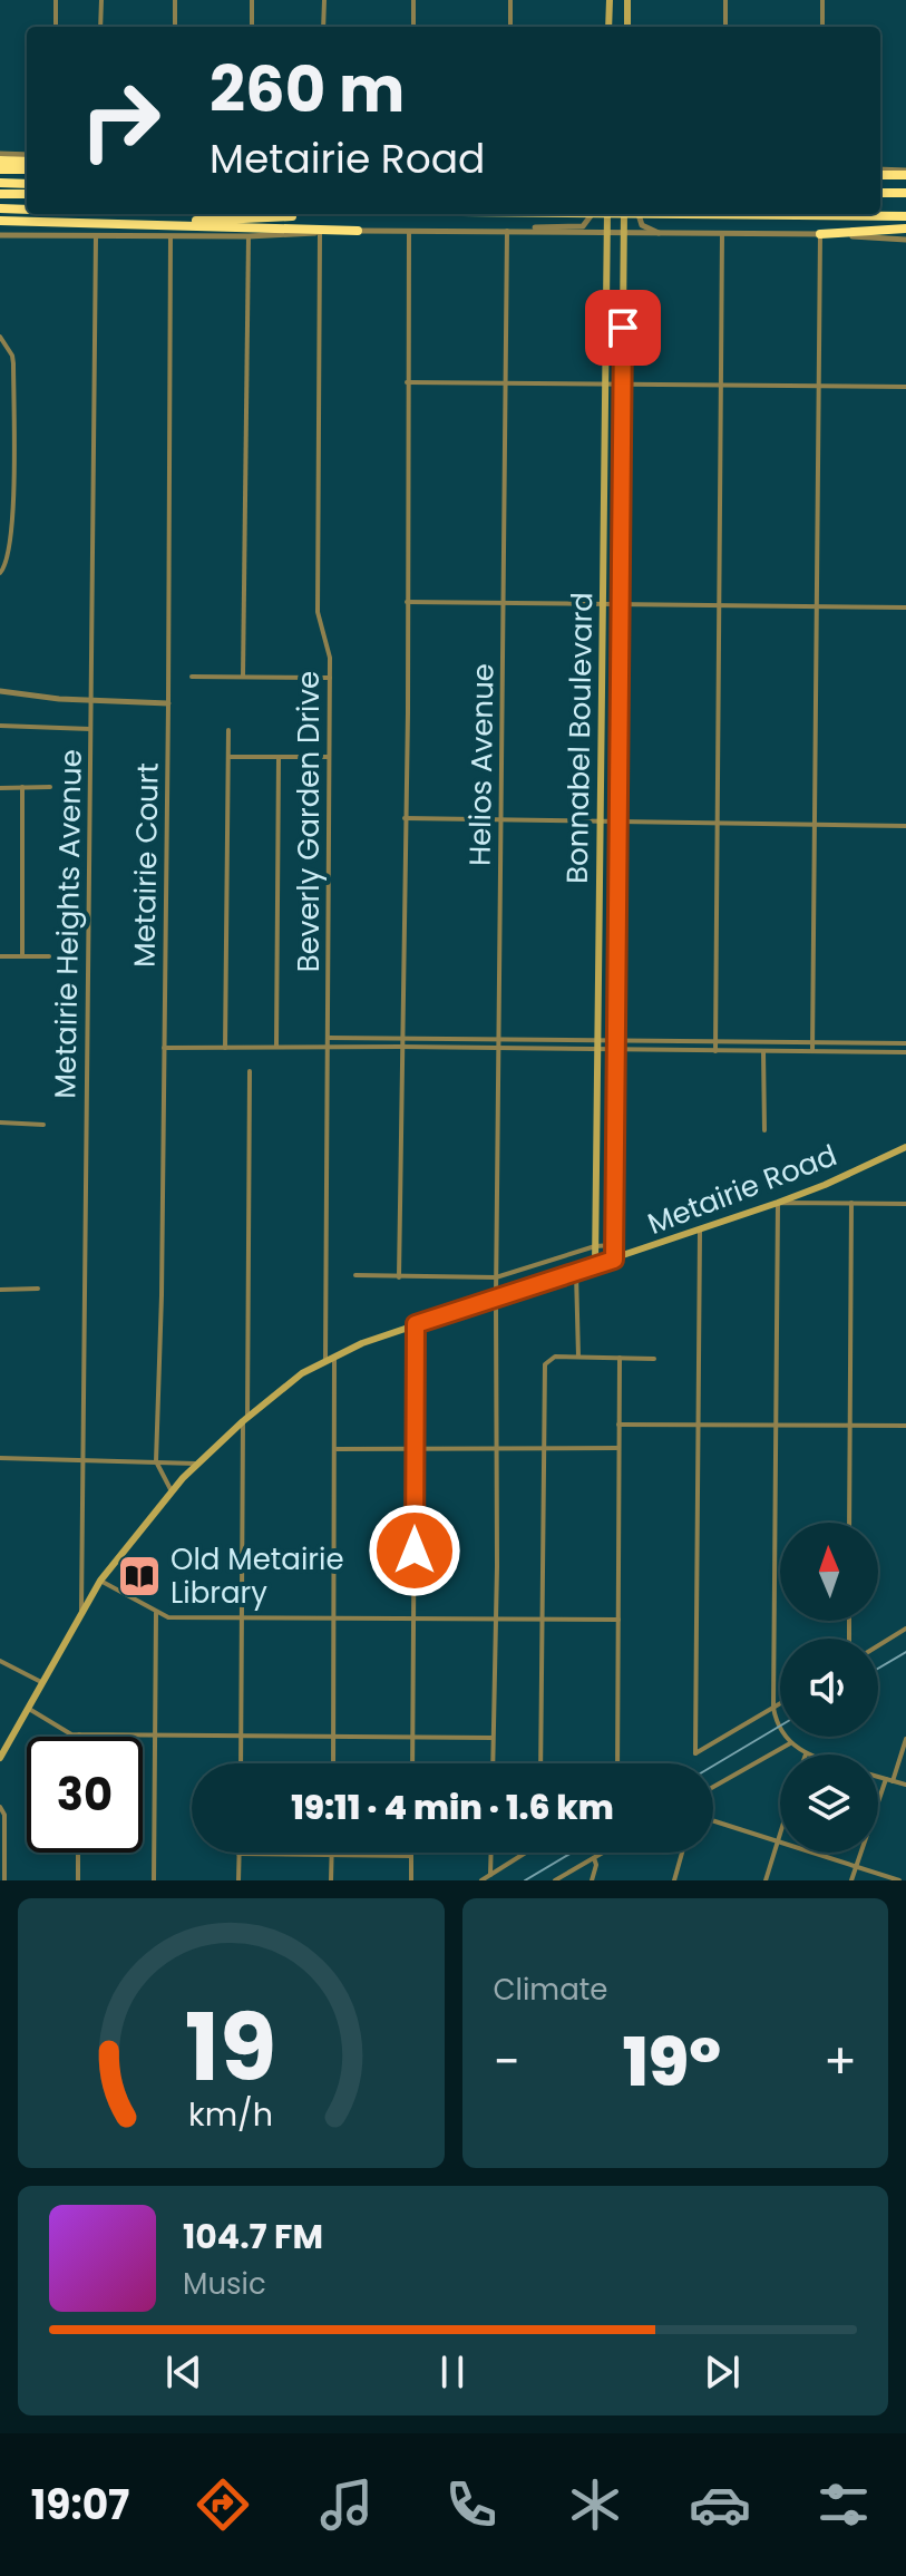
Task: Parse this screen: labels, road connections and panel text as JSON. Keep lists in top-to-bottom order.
{
  "streets": {
    "main road": ["Bonnabel Boulevard", "Metairie Road"],
    "street": [
      "Helios Avenue",
      "Beverly Garden Drive",
      "Metairie Court",
      "Metairie Heights Avenue"
    ]
  },
  "crossings": [
    ["Bonnabel Boulevard", "Metairie Road"],
    ["Helios Avenue", "Metairie Road"],
    ["Beverly Garden Drive", "Metairie Road"],
    ["Metairie Court", "Metairie Road"],
    ["Metairie Heights Avenue", "Metairie Road"]
  ],
  "places": {
    "library": ["Old Metairie Library"]
  },
  "north": "top",
  "page": {
    "turn": ["260 m", "Metairie Road"],
    "limit": "30",
    "trip": "19:11 · 4 min · 1.6 km",
    "tile": "Climate",
    "heat": ["−", "19°", "+"],
    "song": ["104.7 FM", "Music"],
    "tabs": "19:07",
    "gauge": ["19", "km/h"]
  }
}
